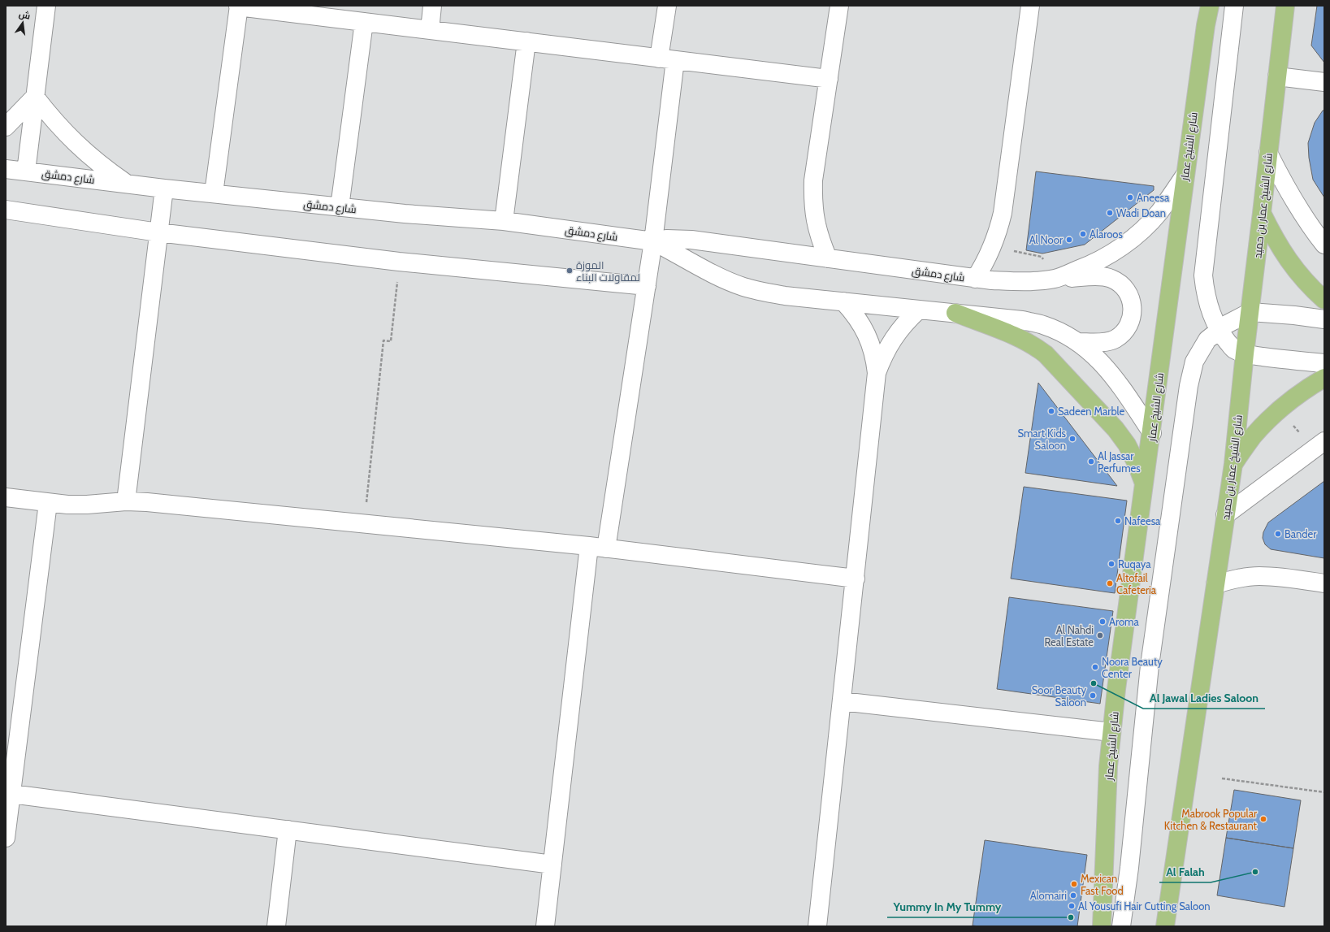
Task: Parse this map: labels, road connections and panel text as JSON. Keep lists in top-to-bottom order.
{
  "streets": {
    "main road": ["شارع الشيخ عمار", "شارع الشيخ عمار بن حميد"],
    "street": ["شارع دمشق"]
  },
  "crossings": [
    ["شارع الشيخ عمار", "شارع دمشق"]
  ],
  "places": [
    "Aneesa",
    "Wadi Doan",
    "Alaroos",
    "Al Noor",
    "الموزة لمقاولات البناء",
    "Sadeen Marble",
    "Smart Kids Saloon",
    "Al Jassar Perfumes",
    "Nafeesa",
    "Bander",
    "Ruqaya",
    "Altofail Cafeteria",
    "Aroma",
    "Al Nahdi Real Estate",
    "Noora Beauty Center",
    "Al Jawal Ladies Saloon",
    "Soor Beauty Saloon",
    "Mabrook Popular Kitchen & Restaurant",
    "Al Falah",
    "Mexican Fast Food",
    "Alomairi",
    "Al Yousufi Hair Cutting Saloon",
    "Yummy In My Tummy"
  ],
  "north": "top"
}
